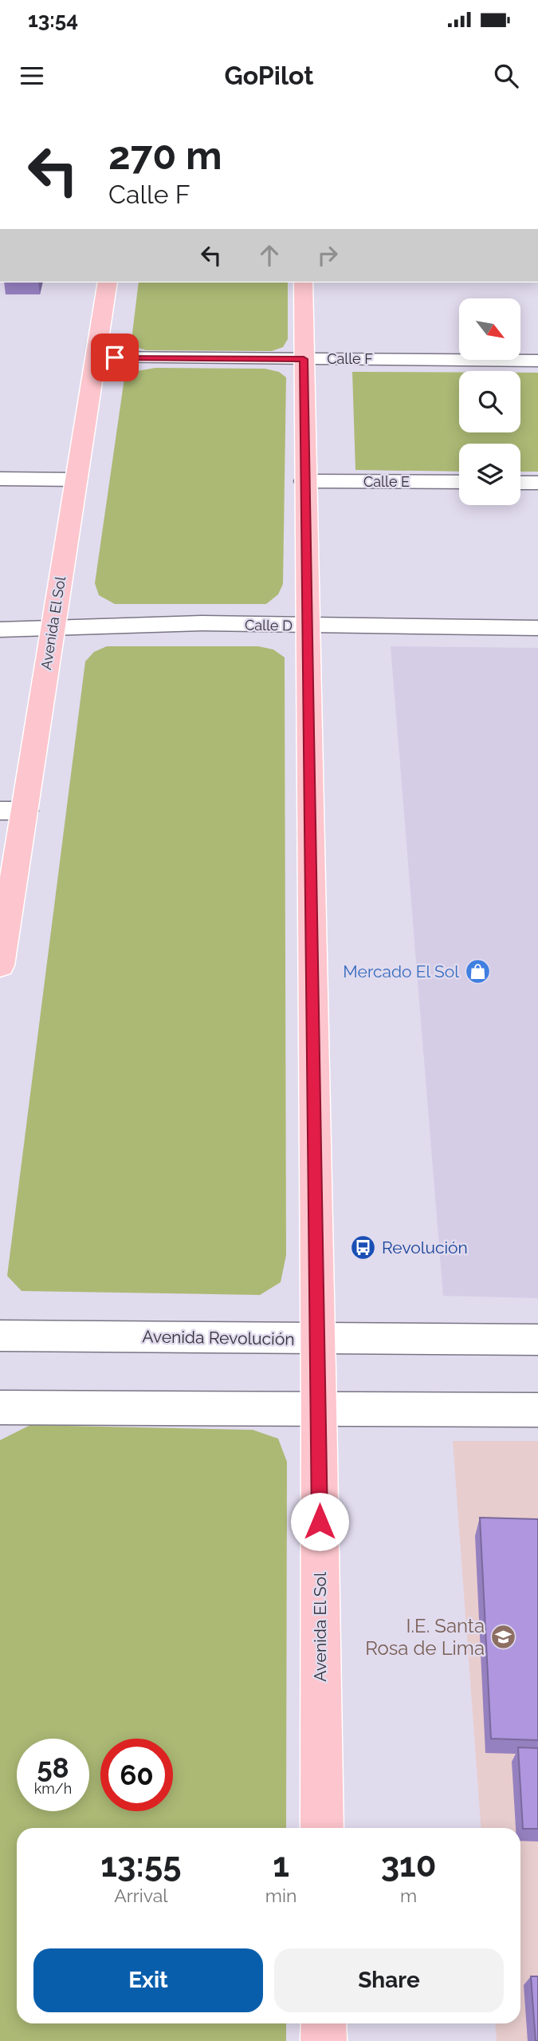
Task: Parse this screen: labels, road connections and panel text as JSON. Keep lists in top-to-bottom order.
{
  "streets": {
    "main road": ["Avenida El Sol"],
    "street": [
      "Calle F",
      "Calle E",
      "Calle D",
      "Avenida Revolución"
    ]
  },
  "crossings": [
    ["Calle F", "Avenida El Sol"],
    ["Calle E", "Avenida El Sol"],
    ["Avenida El Sol", "Calle D"],
    ["Avenida El Sol", "Avenida Revolución"]
  ],
  "places": {
    "shop": ["Mercado El Sol"],
    "bus stop": ["Revolución"],
    "school or university": ["I.E. Santa Rosa de Lima"]
  },
  "north": "bottom right",
  "page": {
    "status": "13:54",
    "header": "GoPilot",
    "turn": ["270 m", "Calle F"],
    "speed": "58 km/h",
    "limit": "60",
    "eta": [
      "13:55",
      "Arrival",
      "1",
      "min",
      "310",
      "m"
    ],
    "buttons": ["Exit", "Share"]
  }
}
